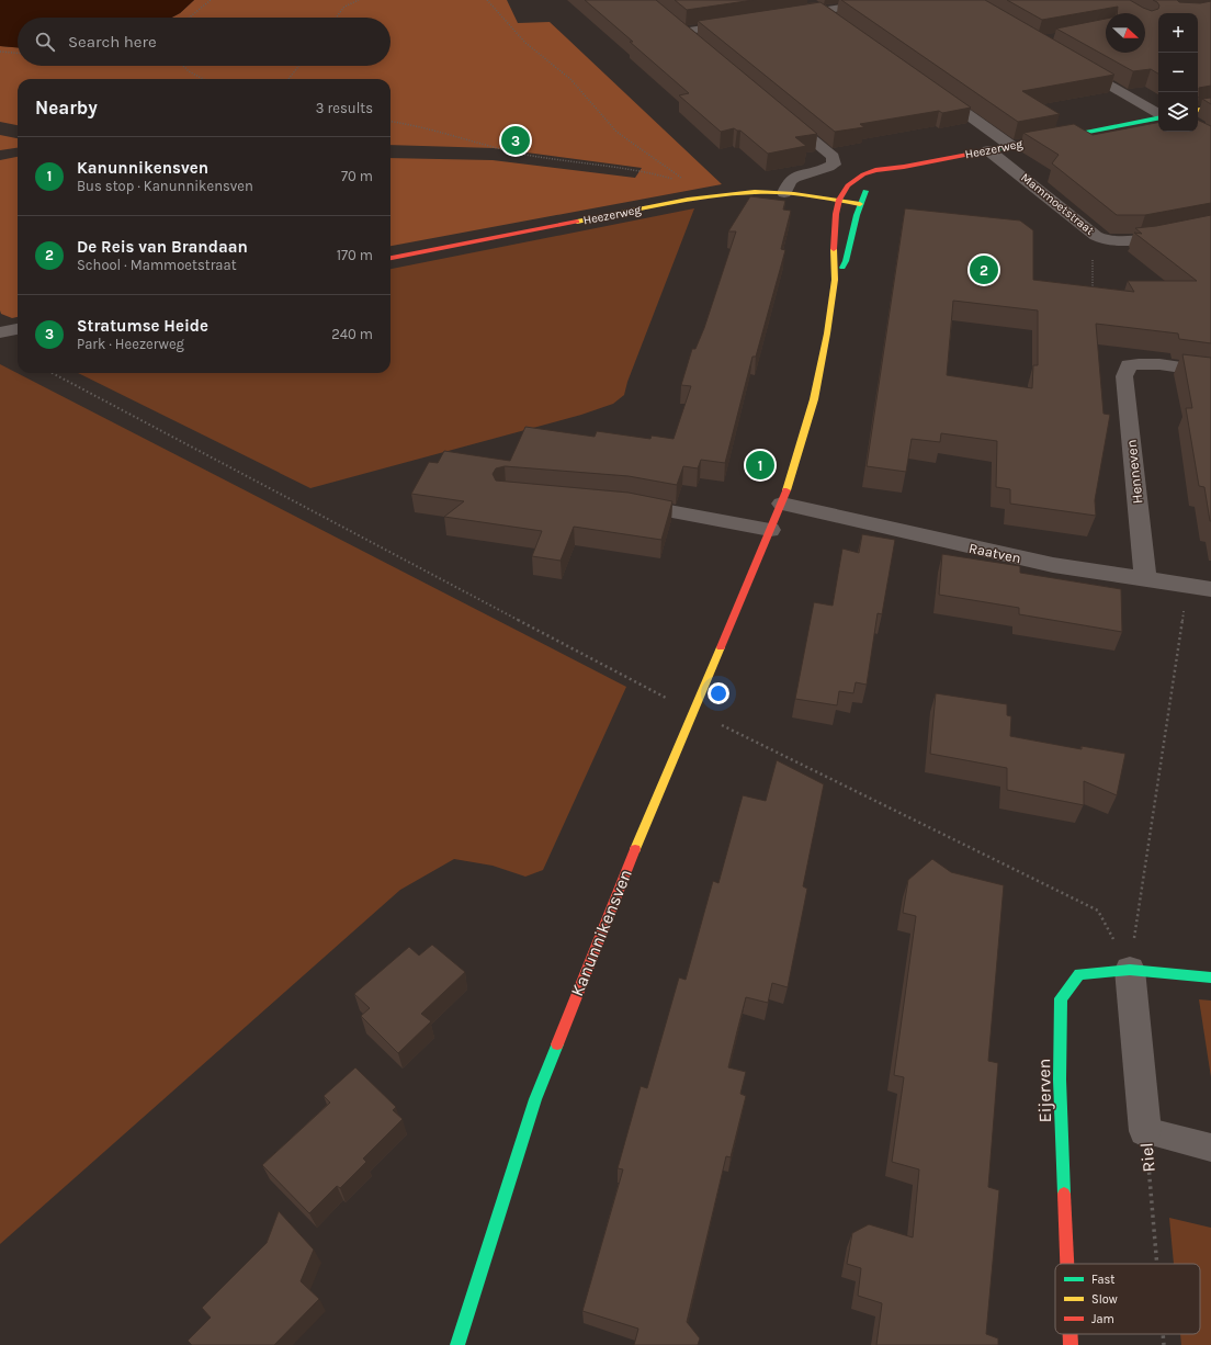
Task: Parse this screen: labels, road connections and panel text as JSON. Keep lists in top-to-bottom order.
{
  "streets": {
    "street": [
      "Heezerweg",
      "Mammoetstraat",
      "Henneven",
      "Raatven",
      "Kanunnikensven",
      "Eijerven",
      "Riel"
    ]
  },
  "crossings": [
    ["Heezerweg", "Mammoetstraat"],
    ["Heezerweg", "Kanunnikensven"],
    ["Henneven", "Raatven"],
    ["Raatven", "Kanunnikensven"],
    ["Eijerven", "Riel"]
  ],
  "legend": ["Fast", "Slow", "Jam"],
  "north": "right",
  "page": {
    "map_buttons": ["+", "−"],
    "search": "Search here",
    "heading": ["Nearby", "3 results"],
    "pins": ["3", "2", "1"],
    "list": [
      {
        "mark": "1",
        "name": "Kanunnikensven",
        "note": "Bus stop · Kanunnikensven",
        "value": "70 m"
      },
      {
        "mark": "2",
        "name": "De Reis van Brandaan",
        "note": "School · Mammoetstraat",
        "value": "170 m"
      },
      {
        "mark": "3",
        "name": "Stratumse Heide",
        "note": "Park · Heezerweg",
        "value": "240 m"
      }
    ]
  }
}
